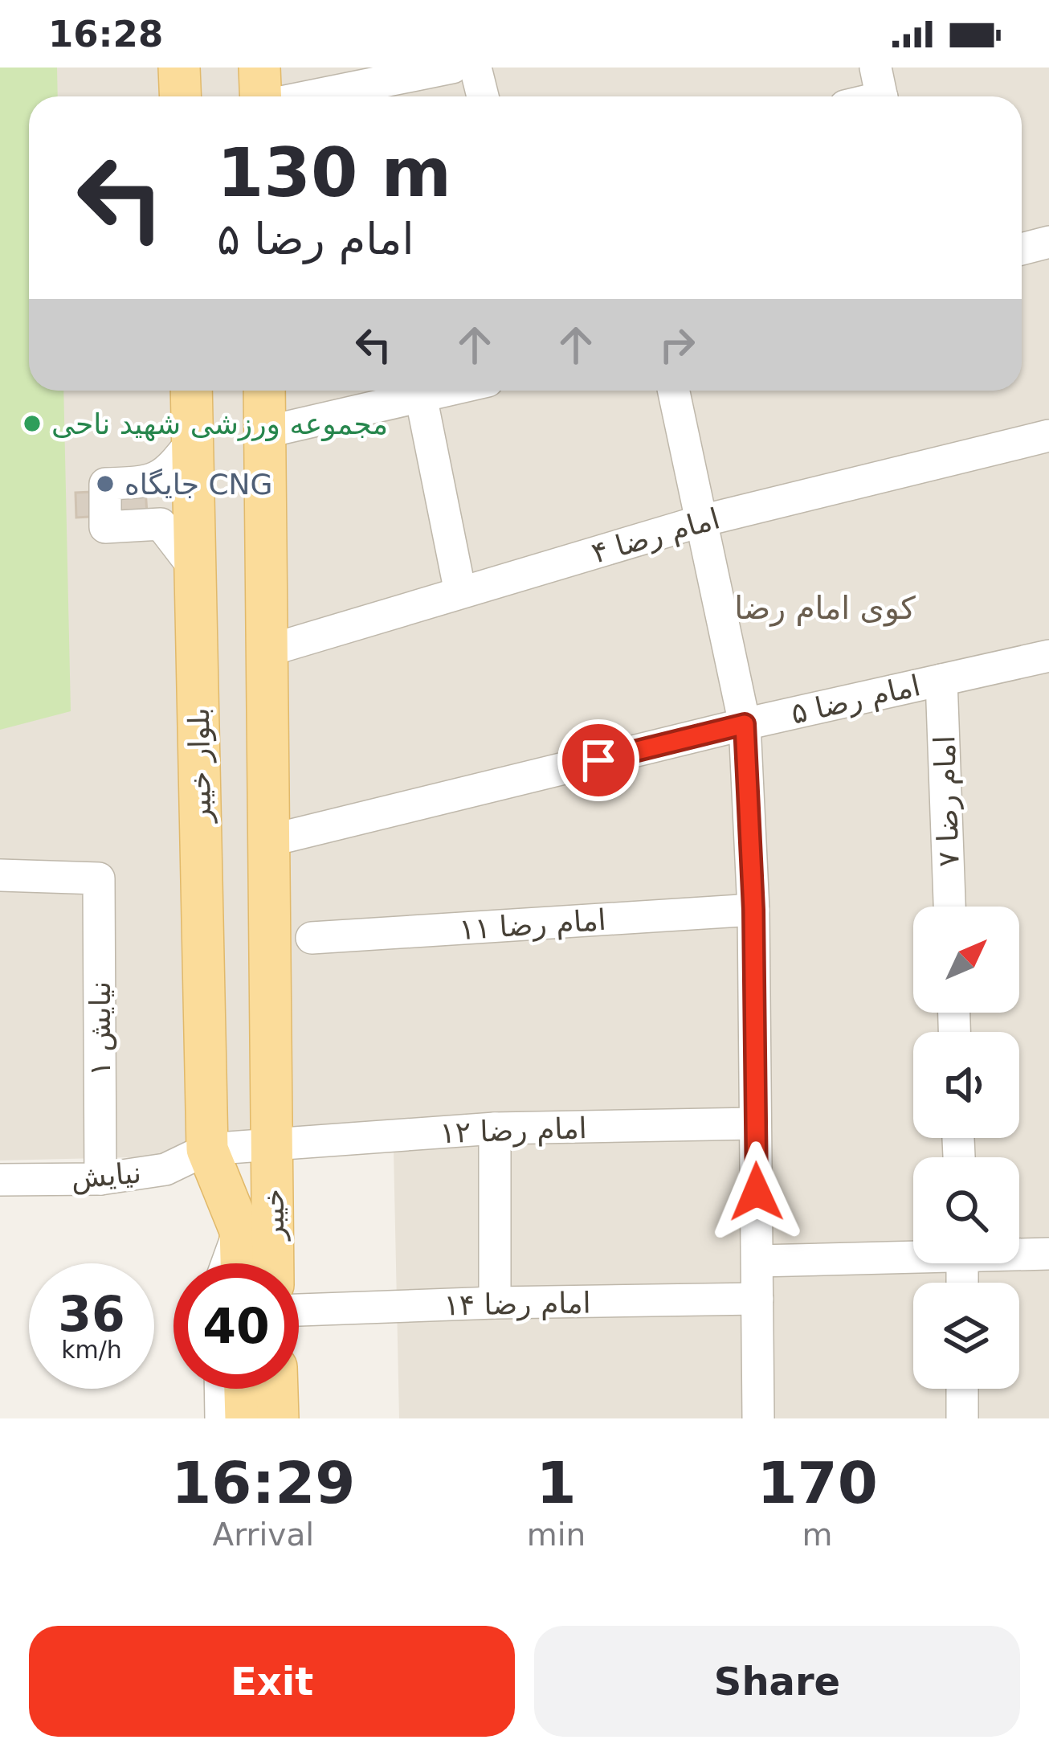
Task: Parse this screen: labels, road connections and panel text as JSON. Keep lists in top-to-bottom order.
{
  "streets": {
    "main road": ["بلوار خیبر", "خیبر"],
    "street": [
      "امام رضا ۴",
      "امام رضا ۵",
      "امام رضا ۷",
      "امام رضا ۱۱",
      "نیایش ۱",
      "امام رضا ۱۲",
      "نیایش",
      "امام رضا ۱۴"
    ]
  },
  "crossings": [
    ["امام رضا ۵", "امام رضا ۷"],
    ["بلوار خیبر", "امام رضا ۱۲"],
    ["بلوار خیبر", "نیایش"],
    ["نیایش ۱", "نیایش"],
    ["امام رضا ۱۲", "نیایش"],
    ["امام رضا ۱۲", "خیبر"]
  ],
  "districts": ["کوی امام رضا"],
  "places": ["مجموعه ورزشی شهید ناحی", "جایگاه CNG"],
  "north": "top right",
  "page": {
    "status": "16:28",
    "turn": ["130 m", "امام رضا ۵"],
    "speed": "36 km/h",
    "limit": "40",
    "eta": [
      "16:29",
      "Arrival",
      "1",
      "min",
      "170",
      "m"
    ],
    "buttons": ["Exit", "Share"]
  }
}
